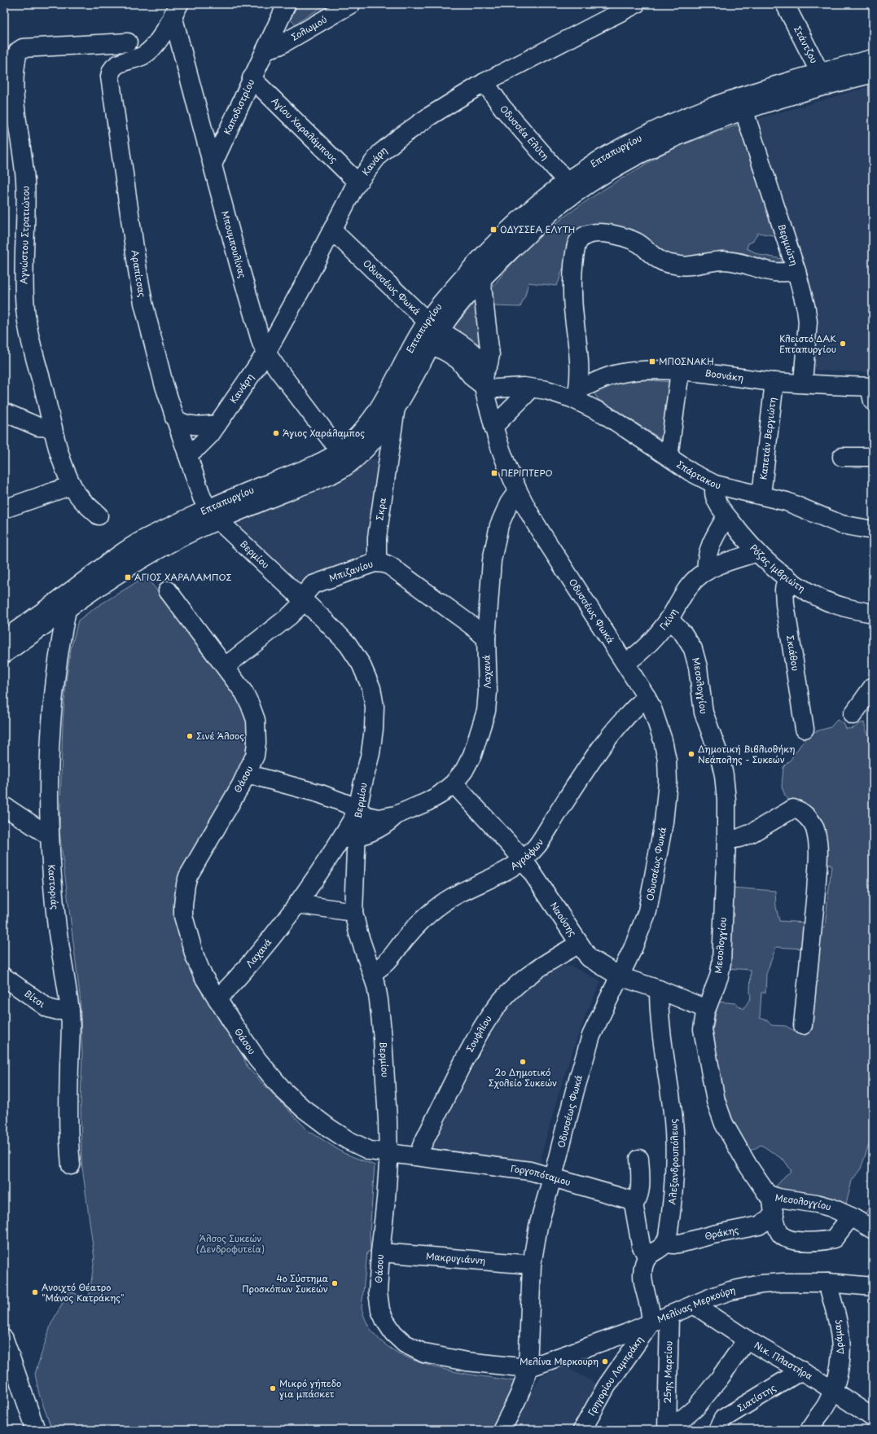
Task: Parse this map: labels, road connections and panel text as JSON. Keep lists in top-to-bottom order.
{
  "streets": {
    "street": [
      "Σολωμού",
      "Στάντζου",
      "Καποδιστρίου",
      "Αγίου Χαραλάμπους",
      "Οδυσσέα Ελύτη",
      "Επταπυργίου",
      "Κανάρη",
      "Αγνώστου Στρατιώτου",
      "Μπουμπουλίνας",
      "Βερμιώτη",
      "Αραπίτσας",
      "Οδυσσέως Φωκά",
      "Βοσνάκη",
      "Καπετάν Βεργιώτη",
      "Σπάρτακου",
      "Σκρα",
      "Βερμίου",
      "Ρόζας Ιμβριώτη",
      "Μπιζανίου",
      "Γκίνη",
      "Σκιάθου",
      "Λαχανά",
      "Μεσολογγίου",
      "Θάσου",
      "Αγράφων",
      "Καστοριάς",
      "Ναούσης",
      "Βίτσι",
      "Σουφλίου",
      "Αλεξανδρουπόλεως",
      "Γοργοπόταμου",
      "Θράκης",
      "Μακρυγιάννη",
      "Μελίνας Μερκούρη",
      "Δράμας",
      "Νικ. Πλαστήρα",
      "25ης Μαρτίου",
      "Γρηγορίου Λαμπράκη",
      "Σιατίστης"
    ]
  },
  "crossings": [
    ["Σολωμού", "Καποδιστρίου"],
    ["Στάντζου", "Επταπυργίου"],
    ["Καποδιστρίου", "Αγίου Χαραλάμπους"],
    ["Καποδιστρίου", "Μπουμπουλίνας"],
    ["Αγίου Χαραλάμπους", "Κανάρη"],
    ["Οδυσσέα Ελύτη", "Επταπυργίου"],
    ["Οδυσσέα Ελύτη", "Κανάρη"],
    ["Επταπυργίου", "Μπουμπουλίνας"],
    ["Επταπυργίου", "Βερμιώτη"],
    ["Επταπυργίου", "Αραπίτσας"],
    ["Επταπυργίου", "Οδυσσέως Φωκά"],
    ["Επταπυργίου", "Σκρα"],
    ["Επταπυργίου", "Βερμίου"],
    ["Επταπυργίου", "Καστοριάς"],
    ["Κανάρη", "Μπουμπουλίνας"],
    ["Κανάρη", "Αραπίτσας"],
    ["Κανάρη", "Οδυσσέως Φωκά"],
    ["Μπουμπουλίνας", "Αραπίτσας"],
    ["Βερμιώτη", "Βοσνάκη"],
    ["Αραπίτσας", "Βερμίου"],
    ["Οδυσσέως Φωκά", "Σπάρτακου"],
    ["Οδυσσέως Φωκά", "Γκίνη"],
    ["Οδυσσέως Φωκά", "Λαχανά"],
    ["Οδυσσέως Φωκά", "Θάσου"],
    ["Οδυσσέως Φωκά", "Αγράφων"],
    ["Οδυσσέως Φωκά", "Ναούσης"],
    ["Οδυσσέως Φωκά", "Γοργοπόταμου"],
    ["Οδυσσέως Φωκά", "Μακρυγιάννη"],
    ["Οδυσσέως Φωκά", "Μελίνας Μερκούρη"],
    ["Βοσνάκη", "Καπετάν Βεργιώτη"],
    ["Βοσνάκη", "Σπάρτακου"],
    ["Καπετάν Βεργιώτη", "Σπάρτακου"],
    ["Σπάρτακου", "Ρόζας Ιμβριώτη"],
    ["Σκρα", "Μπιζανίου"],
    ["Βερμίου", "Μπιζανίου"],
    ["Βερμίου", "Λαχανά"],
    ["Βερμίου", "Θάσου"],
    ["Βερμίου", "Αγράφων"],
    ["Βερμίου", "Γοργοπόταμου"],
    ["Ρόζας Ιμβριώτη", "Γκίνη"],
    ["Ρόζας Ιμβριώτη", "Σκιάθου"],
    ["Μπιζανίου", "Λαχανά"],
    ["Μπιζανίου", "Θάσου"],
    ["Γκίνη", "Μεσολογγίου"],
    ["Λαχανά", "Θάσου"],
    ["Λαχανά", "Ναούσης"],
    ["Μεσολογγίου", "Ναούσης"],
    ["Θάσου", "Γοργοπόταμου"],
    ["Θάσου", "Μακρυγιάννη"],
    ["Θάσου", "Μελίνας Μερκούρη"],
    ["Αγράφων", "Ναούσης"],
    ["Καστοριάς", "Βίτσι"],
    ["Ναούσης", "Σουφλίου"],
    ["Ναούσης", "Αλεξανδρουπόλεως"],
    ["Σουφλίου", "Γοργοπόταμου"],
    ["Αλεξανδρουπόλεως", "Θράκης"],
    ["Μελίνας Μερκούρη", "Δράμας"],
    ["Μελίνας Μερκούρη", "Νικ. Πλαστήρα"],
    ["Μελίνας Μερκούρη", "25ης Μαρτίου"],
    ["Μελίνας Μερκούρη", "Γρηγορίου Λαμπράκη"],
    ["Δράμας", "Νικ. Πλαστήρα"],
    ["Νικ. Πλαστήρα", "Σιατίστης"]
  ],
  "parks": ["Άλσος Συκεών (Δενδροφυτεία)"],
  "places": {
    "transit": [
      "ΟΔΥΣΣΕΑ ΕΛΥΤΗ",
      "ΜΠΟΣΝΑΚΗ",
      "ΠΕΡΙΠΤΕΡΟ",
      "ΑΓΙΟΣ ΧΑΡΑΛΑΜΠΟΣ"
    ],
    "other": [
      "Κλειστό ΔΑΚ Επταπυργίου",
      "Άγιος Χαράλαμπος",
      "Σινέ Άλσος",
      "Δημοτική Βιβλιοθήκη Νεάπολης - Συκεών",
      "2ο Δημοτικό Σχολείο Συκεών",
      "4ο Σύστημα Προσκόπων Συκεών",
      "Ανοιχτό Θέατρο \"Μάνος Κατράκης\"",
      "Μελίνα Μερκουρη",
      "Μικρό γήπεδο για μπάσκετ"
    ]
  }
}
